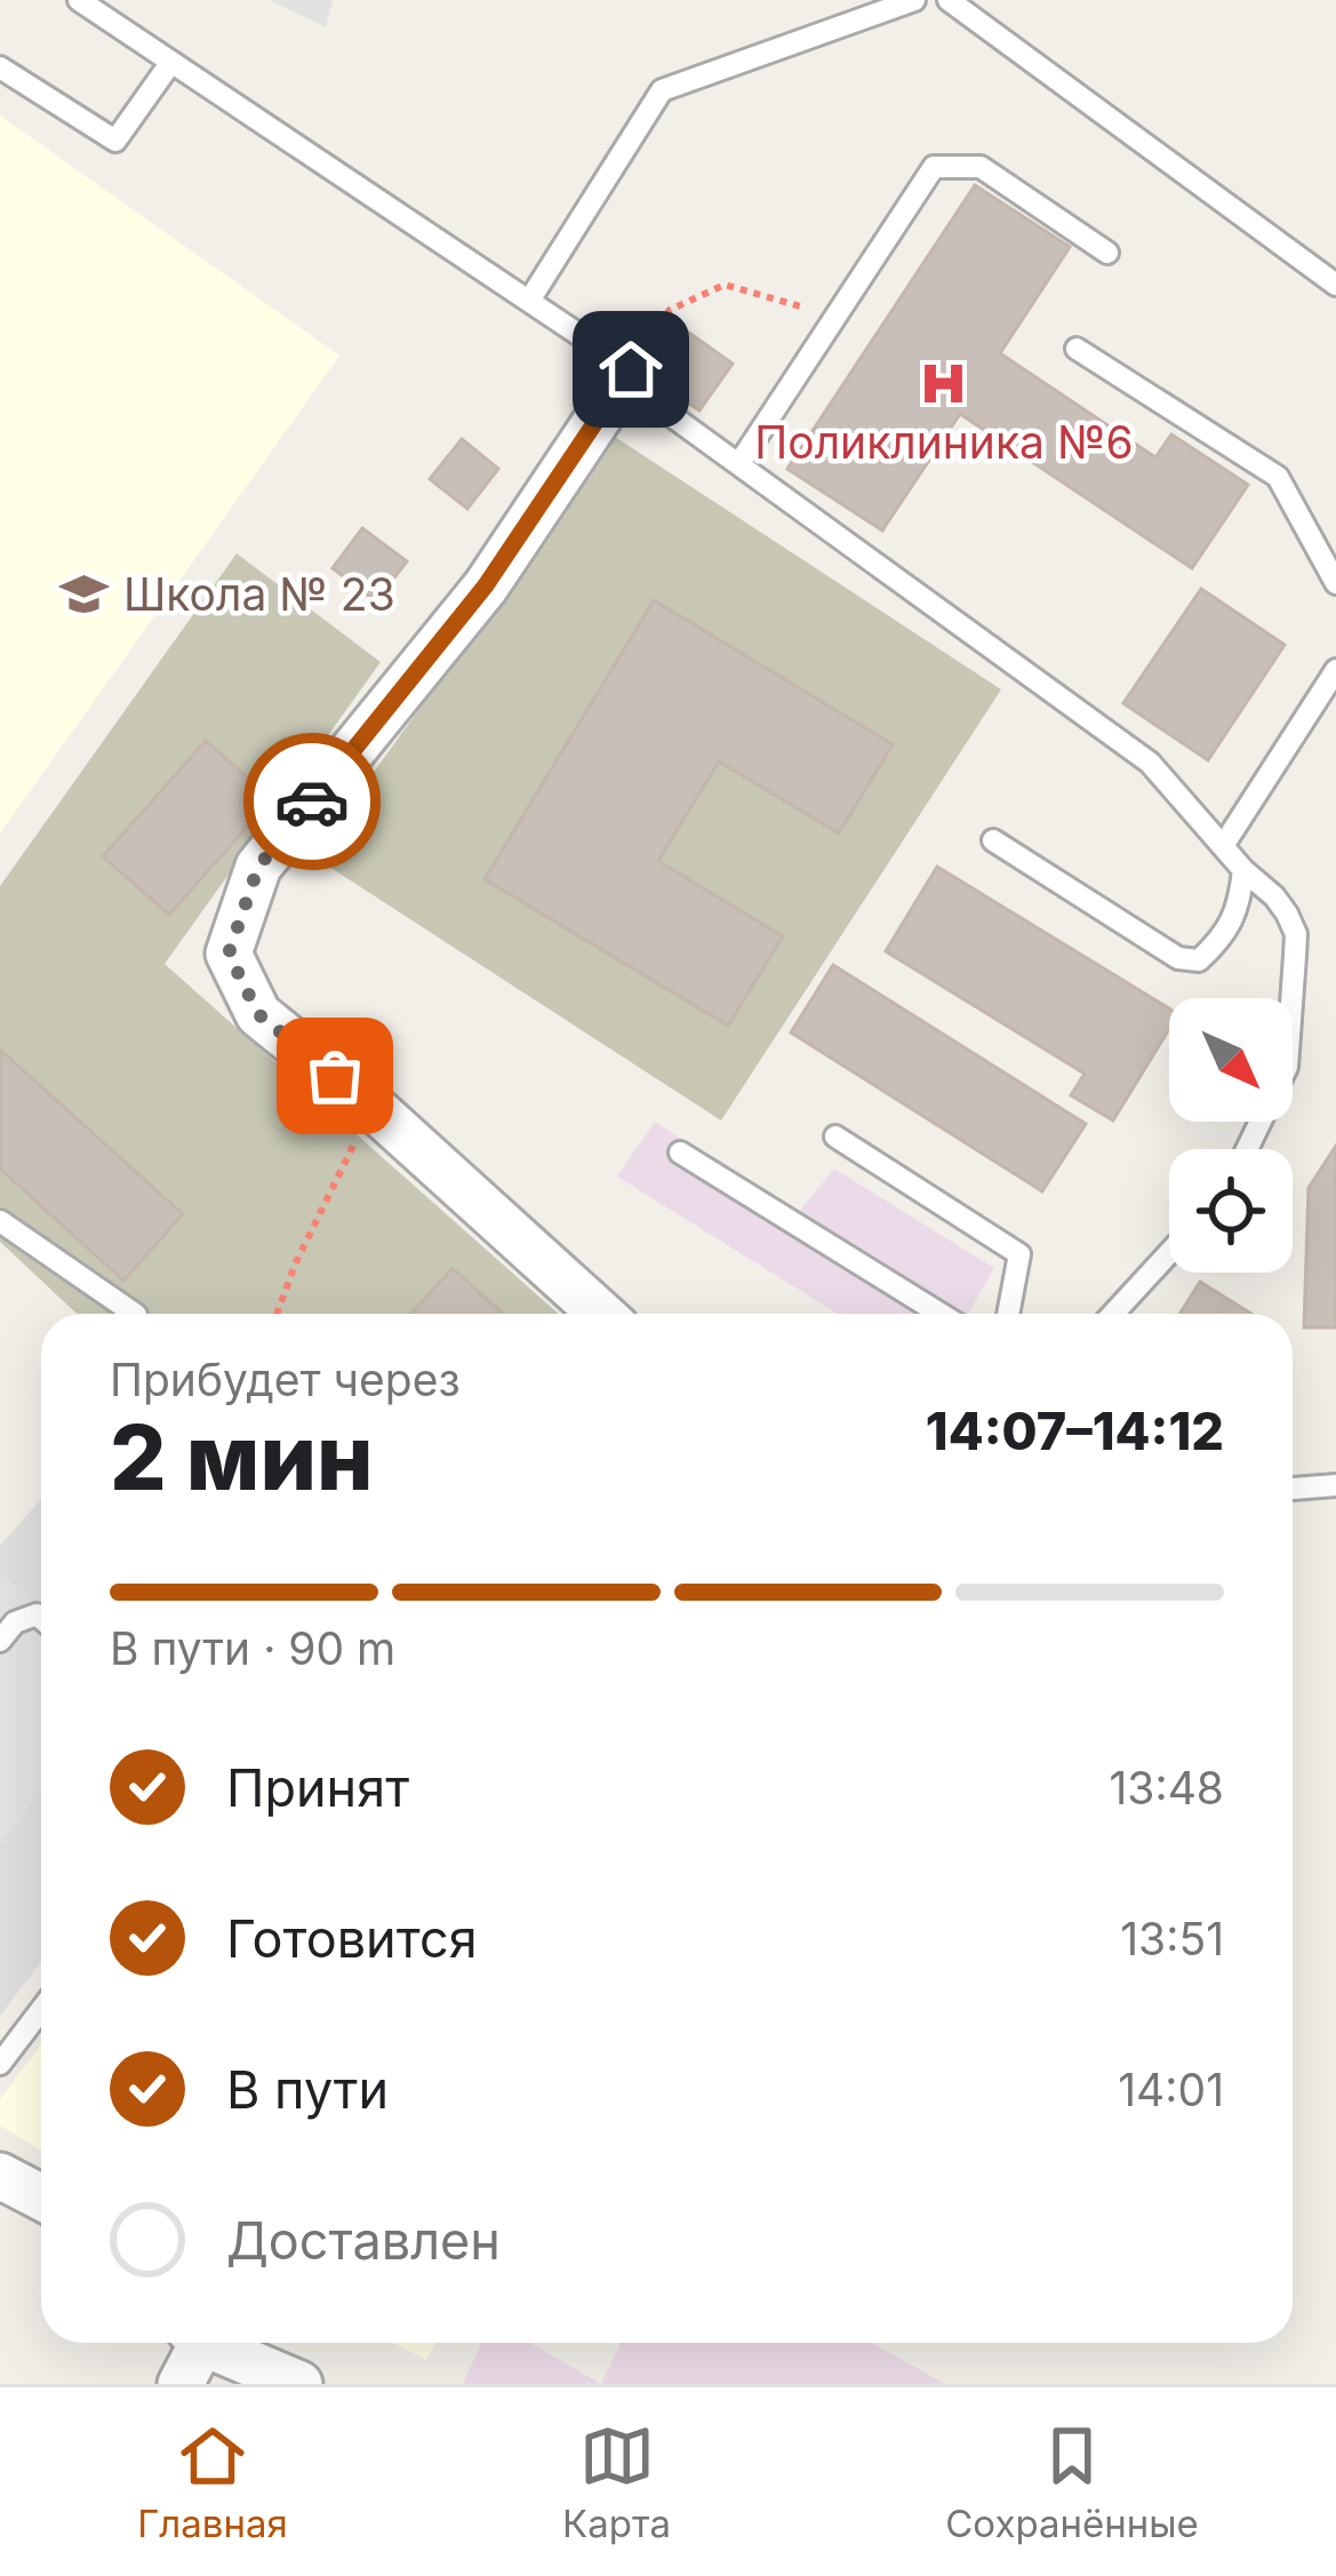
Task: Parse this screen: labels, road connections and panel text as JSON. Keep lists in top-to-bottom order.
{
  "places": {
    "hospital": ["Поликлиника №6"],
    "school or university": ["Школа № 23"]
  },
  "north": "bottom right",
  "page": {
    "heading": ["2 мин", "Прибудет через", "14:07–14:12"],
    "bar": "В пути · 90 m",
    "list": [
      ["Принят", "13:48"],
      ["Готовится", "13:51"],
      ["В пути", "14:01"],
      "Доставлен"
    ],
    "tabs": ["Главная", "Карта", "Сохранённые"]
  }
}
